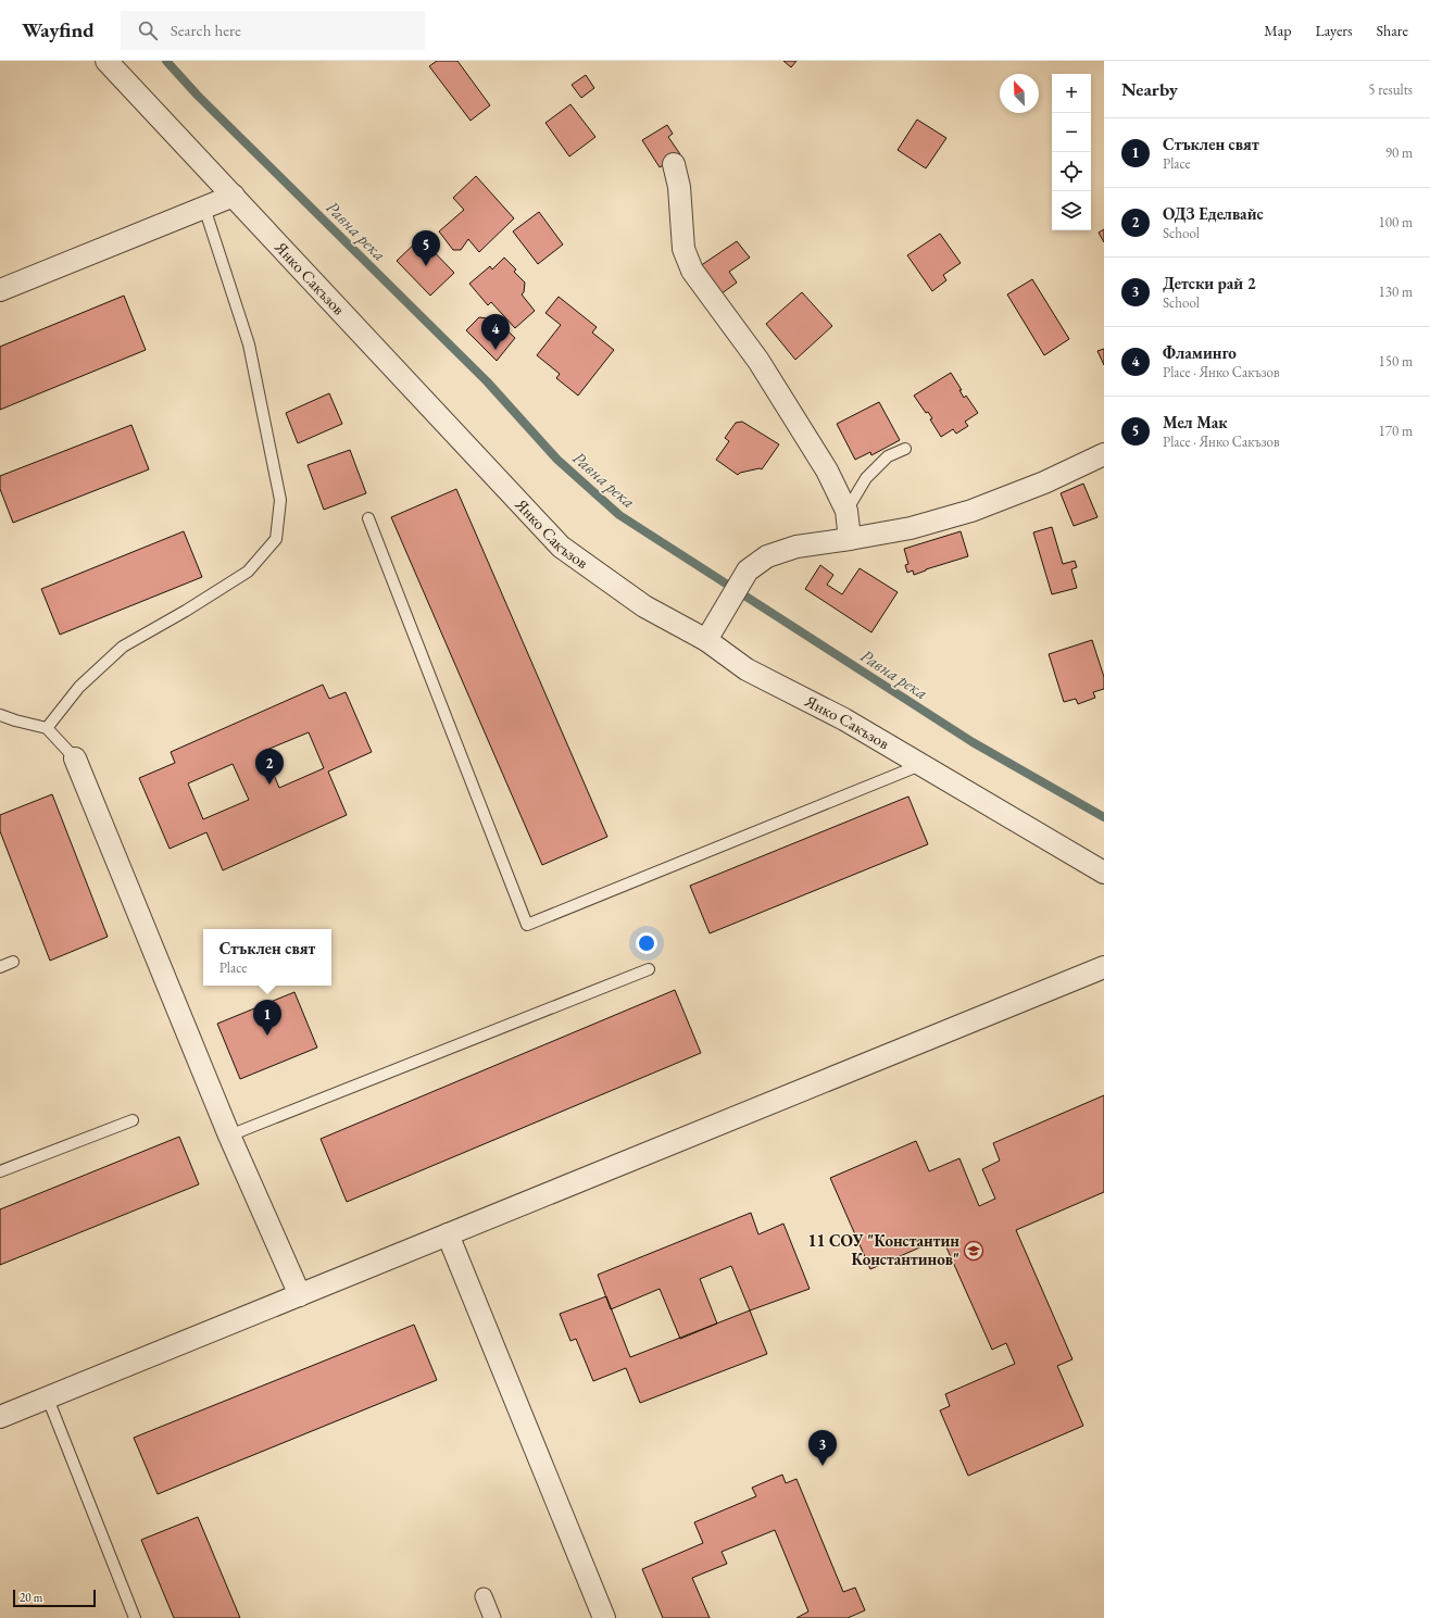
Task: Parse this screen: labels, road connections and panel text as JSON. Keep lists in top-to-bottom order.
{
  "streets": {
    "street": ["Янко Сакъзов"]
  },
  "water": ["Равна река"],
  "places": {
    "school or university": ["11 СОУ \"Константин Константинов\""]
  },
  "scale_bar": "20 m",
  "north": "top left",
  "page": {
    "header": "Wayfind",
    "search": "Search here",
    "nav": ["Map", "Layers", "Share"],
    "heading": ["Nearby", "5 results"],
    "map_buttons": ["+", "−"],
    "list": [
      {
        "mark": "1",
        "name": "Стъклен свят",
        "note": "Place",
        "value": "90 m"
      },
      {
        "mark": "2",
        "name": "ОДЗ Еделвайс",
        "note": "School",
        "value": "100 m"
      },
      {
        "mark": "3",
        "name": "Детски рай 2",
        "note": "School",
        "value": "130 m"
      },
      {
        "mark": "4",
        "name": "Фламинго",
        "note": "Place · Янко Сакъзов",
        "value": "150 m"
      },
      {
        "mark": "5",
        "name": "Мел Мак",
        "note": "Place · Янко Сакъзов",
        "value": "170 m"
      }
    ],
    "pins": [
      "5",
      "4",
      "2",
      "1",
      "3"
    ],
    "popup": ["Стъклен свят", "Place"],
    "scale": "20 m"
  }
}
